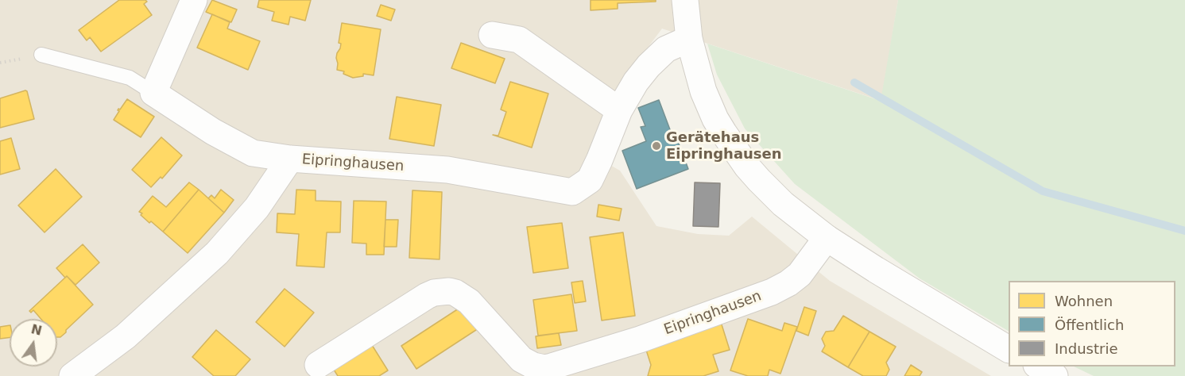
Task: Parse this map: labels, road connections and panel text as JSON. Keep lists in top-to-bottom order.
{
  "streets": {
    "street": ["Eipringhausen"]
  },
  "places": ["Gerätehaus Eipringhausen"],
  "legend": ["Wohnen", "Öffentlich", "Industrie"],
  "north": "top"
}
